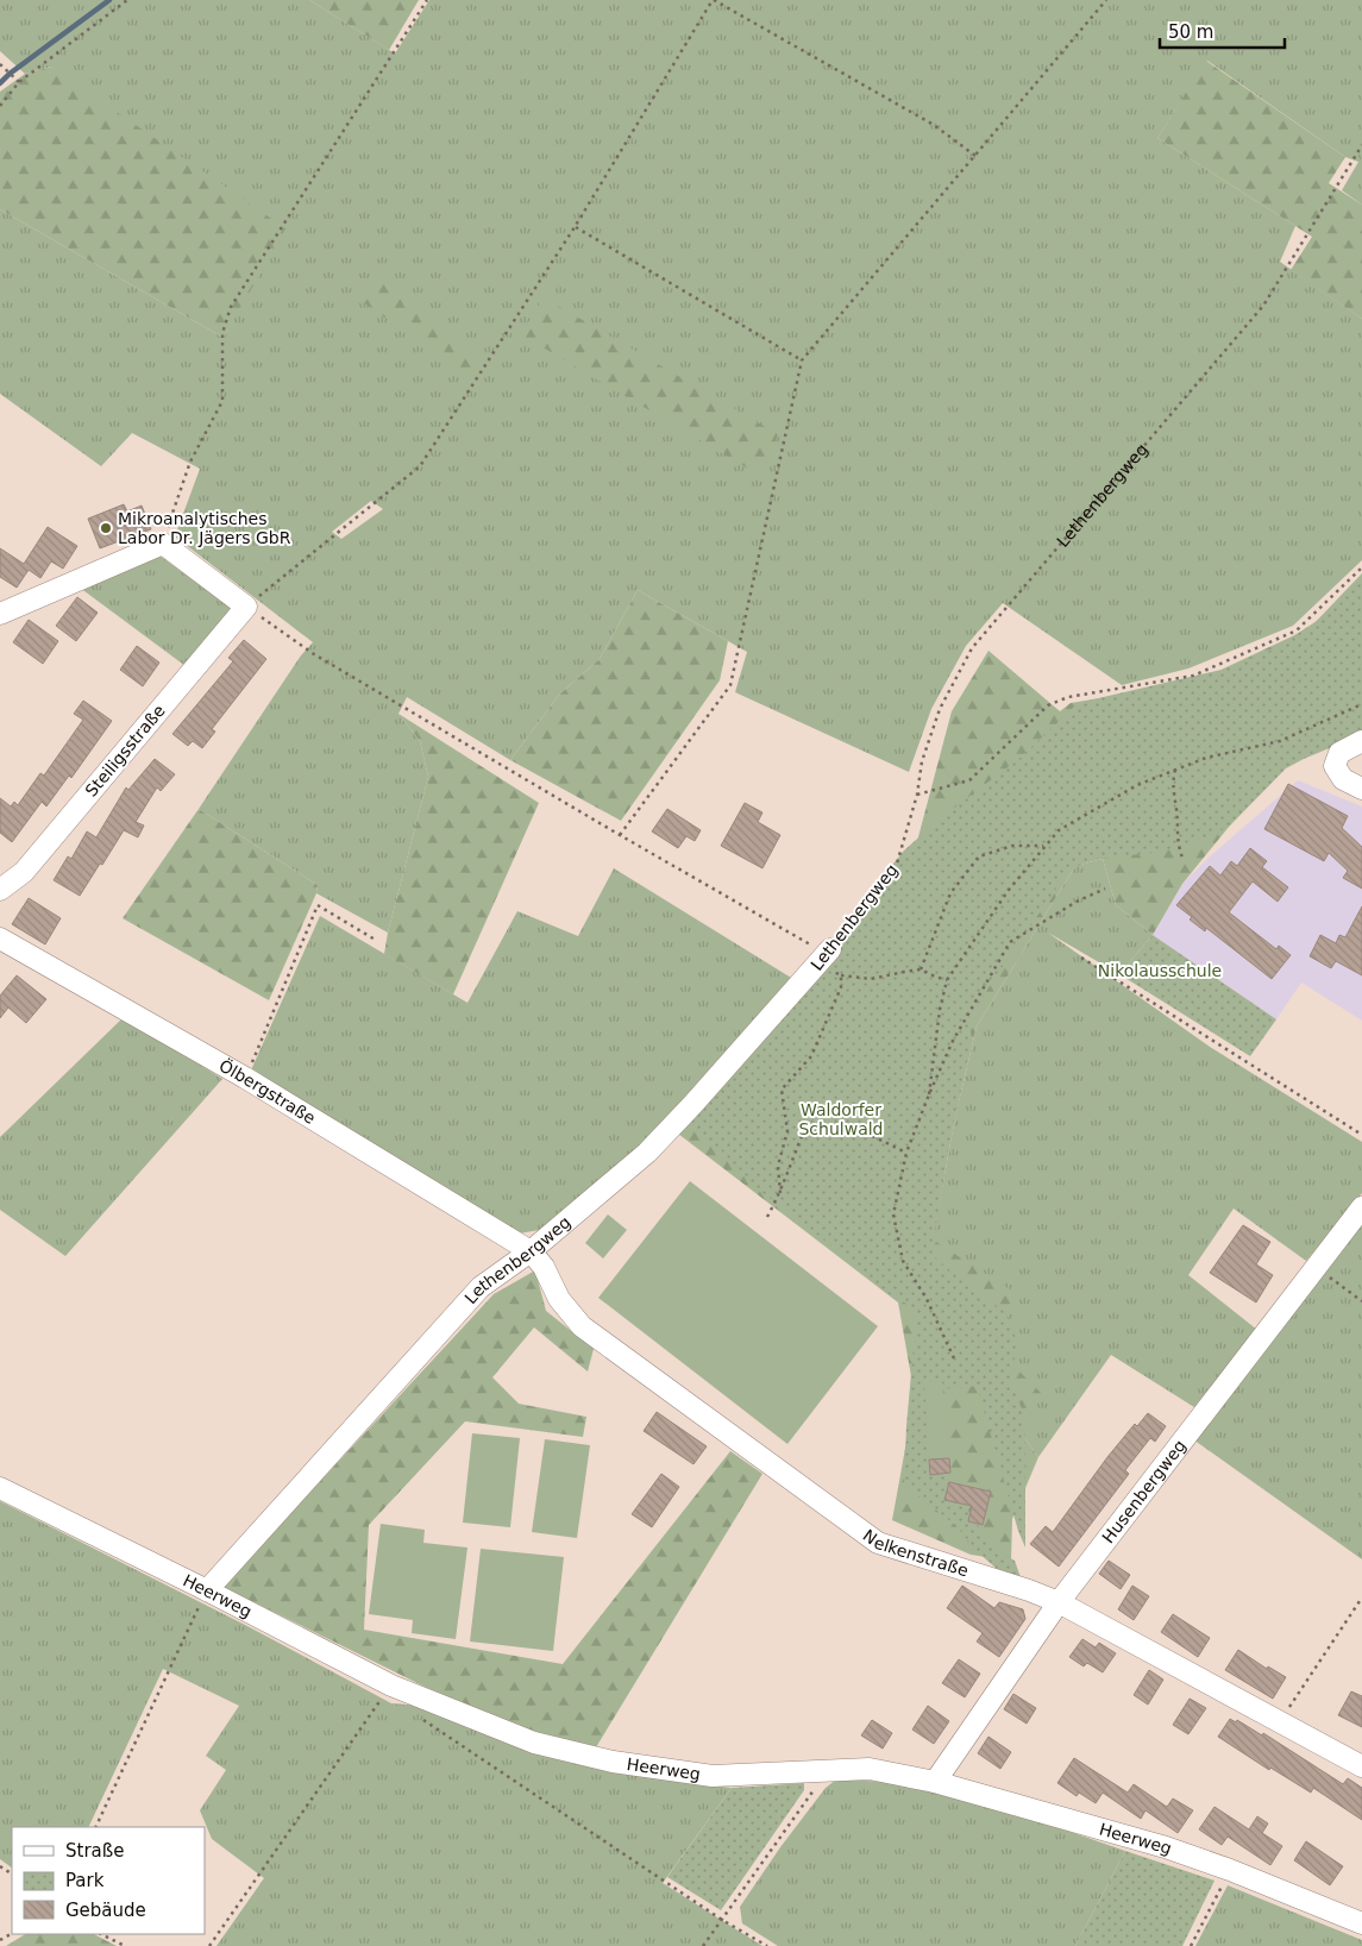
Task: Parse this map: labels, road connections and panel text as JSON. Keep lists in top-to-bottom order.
{
  "streets": {
    "street": [
      "Lethenbergweg",
      "Steiligsstraße",
      "Ölbergstraße",
      "Husenbergweg",
      "Nelkenstraße",
      "Heerweg"
    ]
  },
  "crossings": [
    ["Lethenbergweg", "Ölbergstraße"],
    ["Lethenbergweg", "Nelkenstraße"],
    ["Lethenbergweg", "Heerweg"],
    ["Ölbergstraße", "Nelkenstraße"],
    ["Husenbergweg", "Nelkenstraße"],
    ["Husenbergweg", "Heerweg"]
  ],
  "parks": ["Nikolausschule", "Waldorfer Schulwald"],
  "places": ["Mikroanalytisches Labor Dr. Jägers GbR"],
  "legend": ["Straße", "Park", "Gebäude"],
  "scale_bar": "50 m"
}
